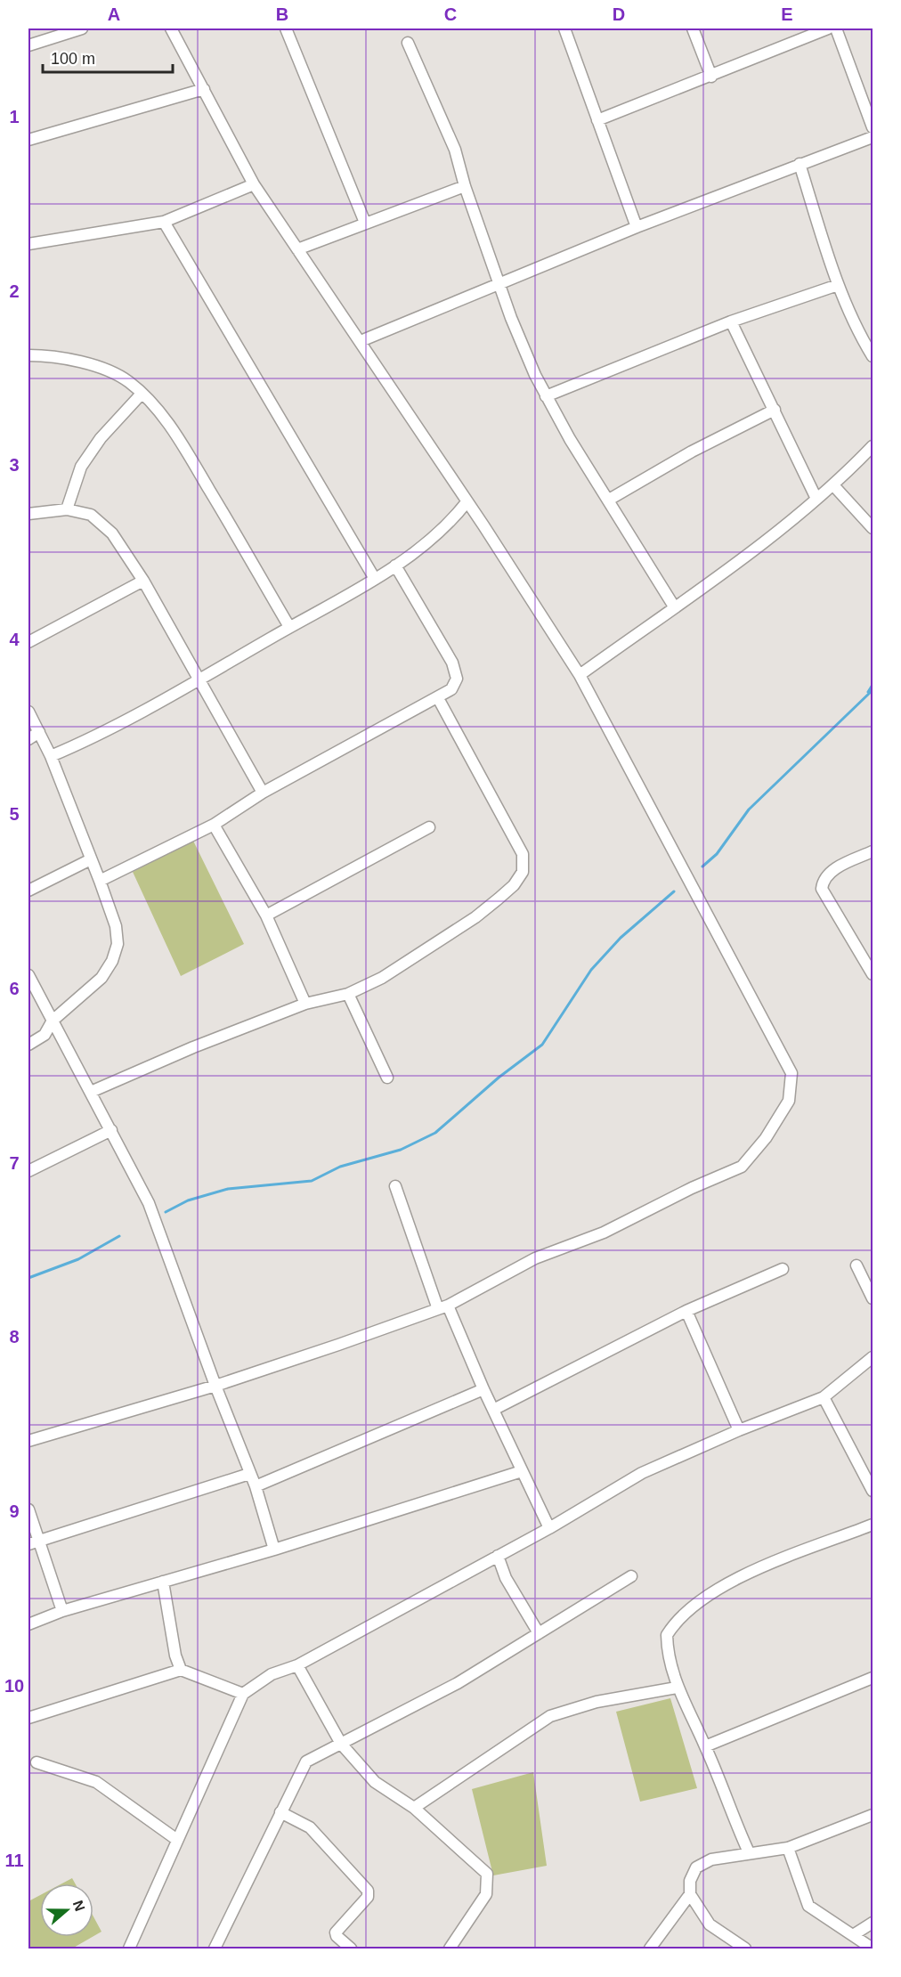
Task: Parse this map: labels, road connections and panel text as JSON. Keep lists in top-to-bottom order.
{
  "scale_bar": "100 m",
  "north": "right",
  "grid": {
    "columns": [
      "A",
      "B",
      "C",
      "D",
      "E"
    ],
    "rows": [
      "1",
      "2",
      "3",
      "4",
      "5",
      "6",
      "7",
      "8",
      "9",
      "10",
      "11"
    ]
  }
}
